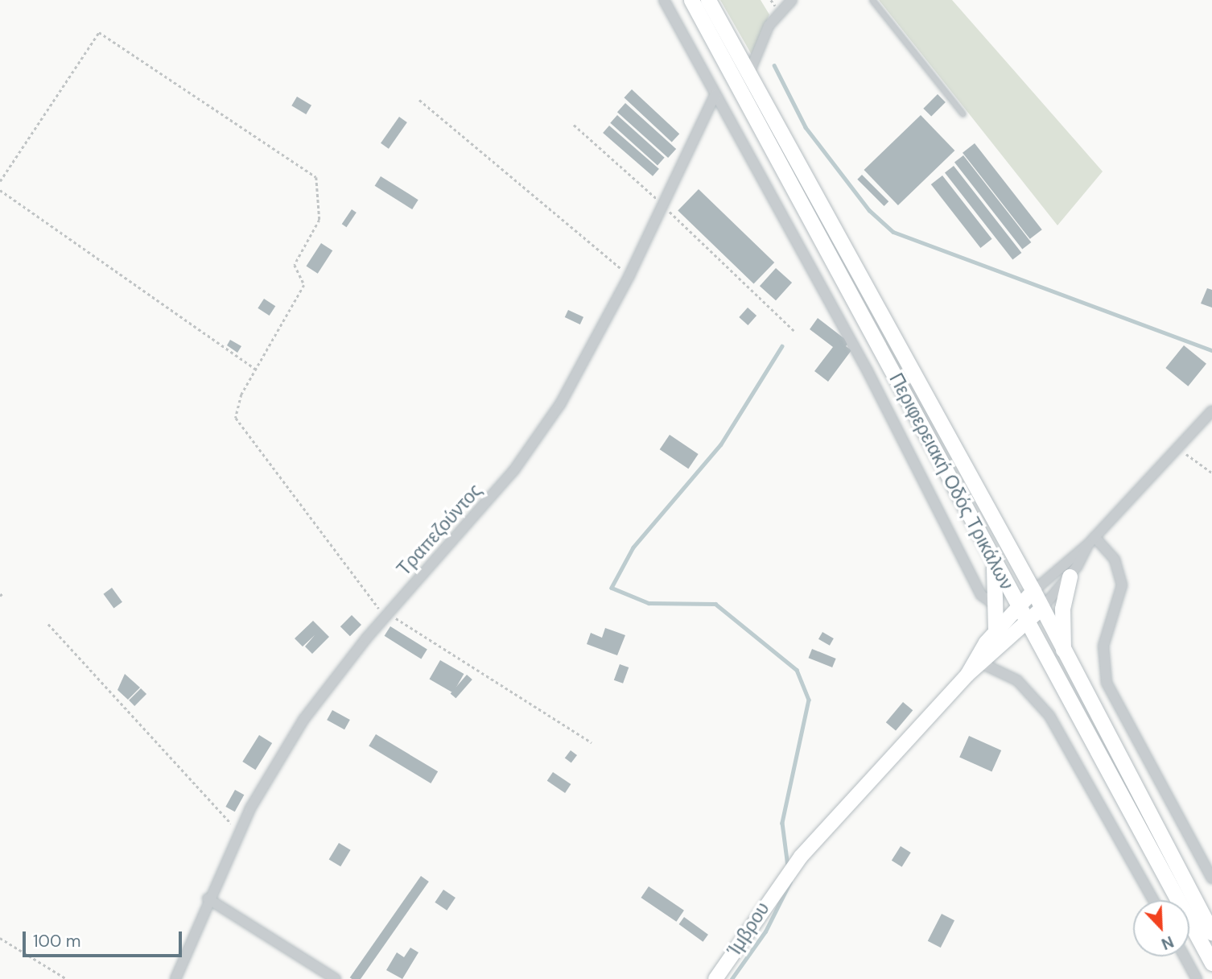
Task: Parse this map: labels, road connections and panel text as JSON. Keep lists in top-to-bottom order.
{
  "streets": {
    "main road": ["Περιφερειακή Οδός Τρικάλων"],
    "street": ["Τραπεζούντος", "Ίμβρου"]
  },
  "scale_bar": "100 m",
  "north": "bottom right"
}
